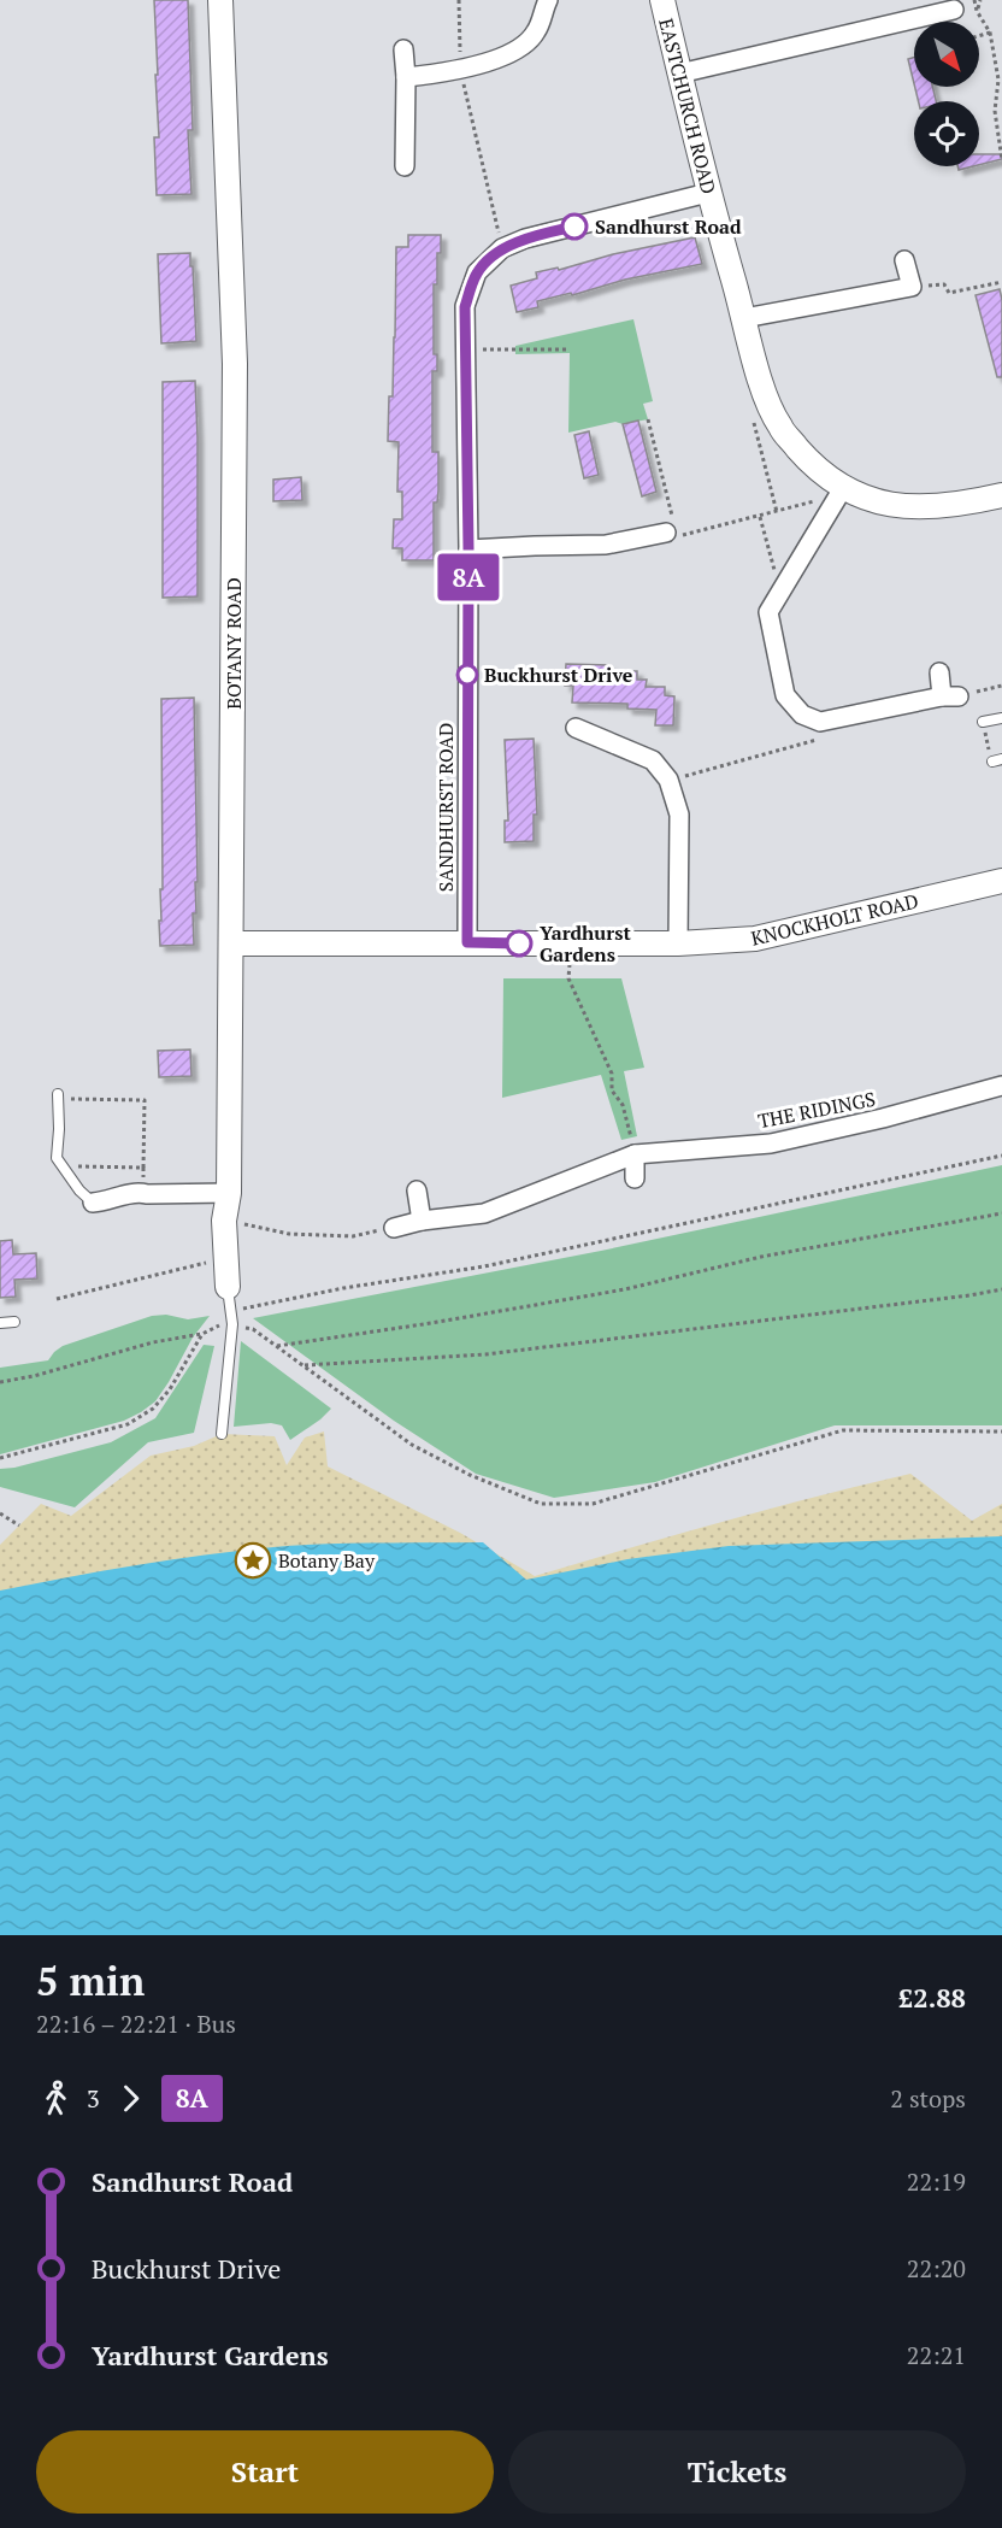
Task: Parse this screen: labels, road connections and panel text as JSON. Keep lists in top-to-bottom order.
{
  "streets": {
    "street": [
      "EASTCHURCH ROAD",
      "BOTANY ROAD",
      "SANDHURST ROAD",
      "KNOCKHOLT ROAD",
      "THE RIDINGS"
    ]
  },
  "crossings": [
    ["EASTCHURCH ROAD", "SANDHURST ROAD"],
    ["BOTANY ROAD", "KNOCKHOLT ROAD"],
    ["SANDHURST ROAD", "KNOCKHOLT ROAD"]
  ],
  "places": {
    "other": ["Sandhurst Road", "Buckhurst Drive", "Yardhurst Gardens"],
    "place": ["Botany Bay"]
  },
  "lines": ["bus line 8A"],
  "north": "bottom right",
  "page": {
    "on_map": "8A",
    "heading": ["5 min", "22:16 – 22:21 · Bus", "£2.88"],
    "legs": ["3", "8A", "2 stops"],
    "list": [
      {
        "name": "Sandhurst Road",
        "value": "22:19"
      },
      {
        "name": "Buckhurst Drive",
        "value": "22:20"
      },
      {
        "name": "Yardhurst Gardens",
        "value": "22:21"
      }
    ],
    "buttons": ["Start", "Tickets"]
  }
}
